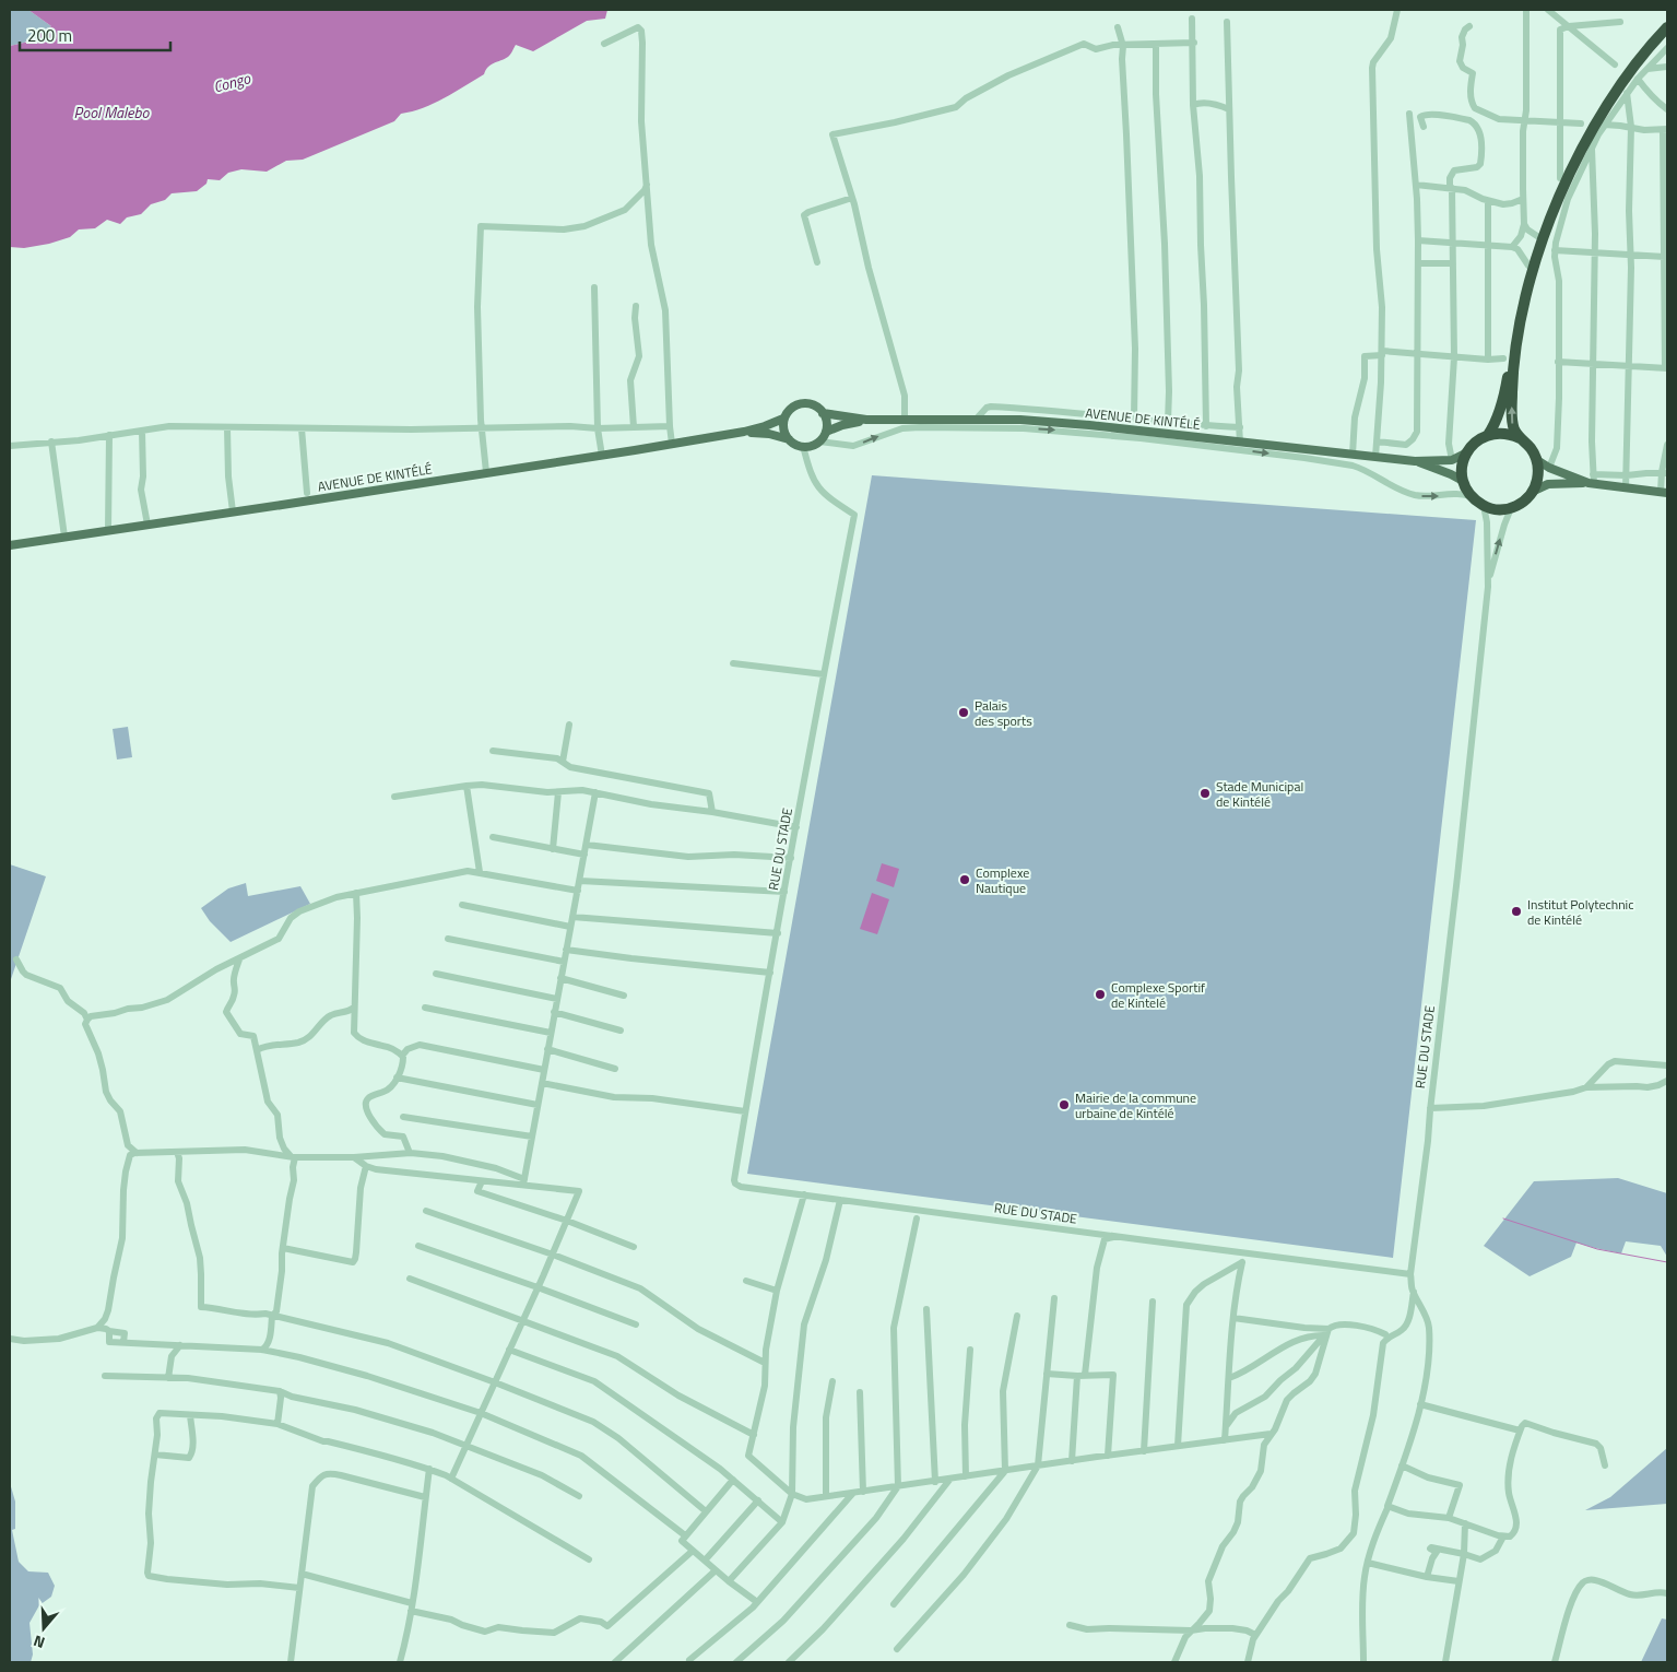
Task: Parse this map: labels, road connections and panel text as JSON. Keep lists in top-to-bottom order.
{
  "streets": {
    "main road": ["AVENUE DE KINTÉLÉ"],
    "street": ["RUE DU STADE"]
  },
  "crossings": [
    ["AVENUE DE KINTÉLÉ", "RUE DU STADE"]
  ],
  "water": ["Congo", "Pool Malebo"],
  "places": [
    "Palais des sports",
    "Stade Municipal de Kintélé",
    "Complexe Nautique",
    "Institut Polytechnic de Kintélé",
    "Complexe Sportif de Kintelé",
    "Mairie de la commune urbaine de Kintélé"
  ],
  "scale_bar": "200 m",
  "north": "bottom"
}
